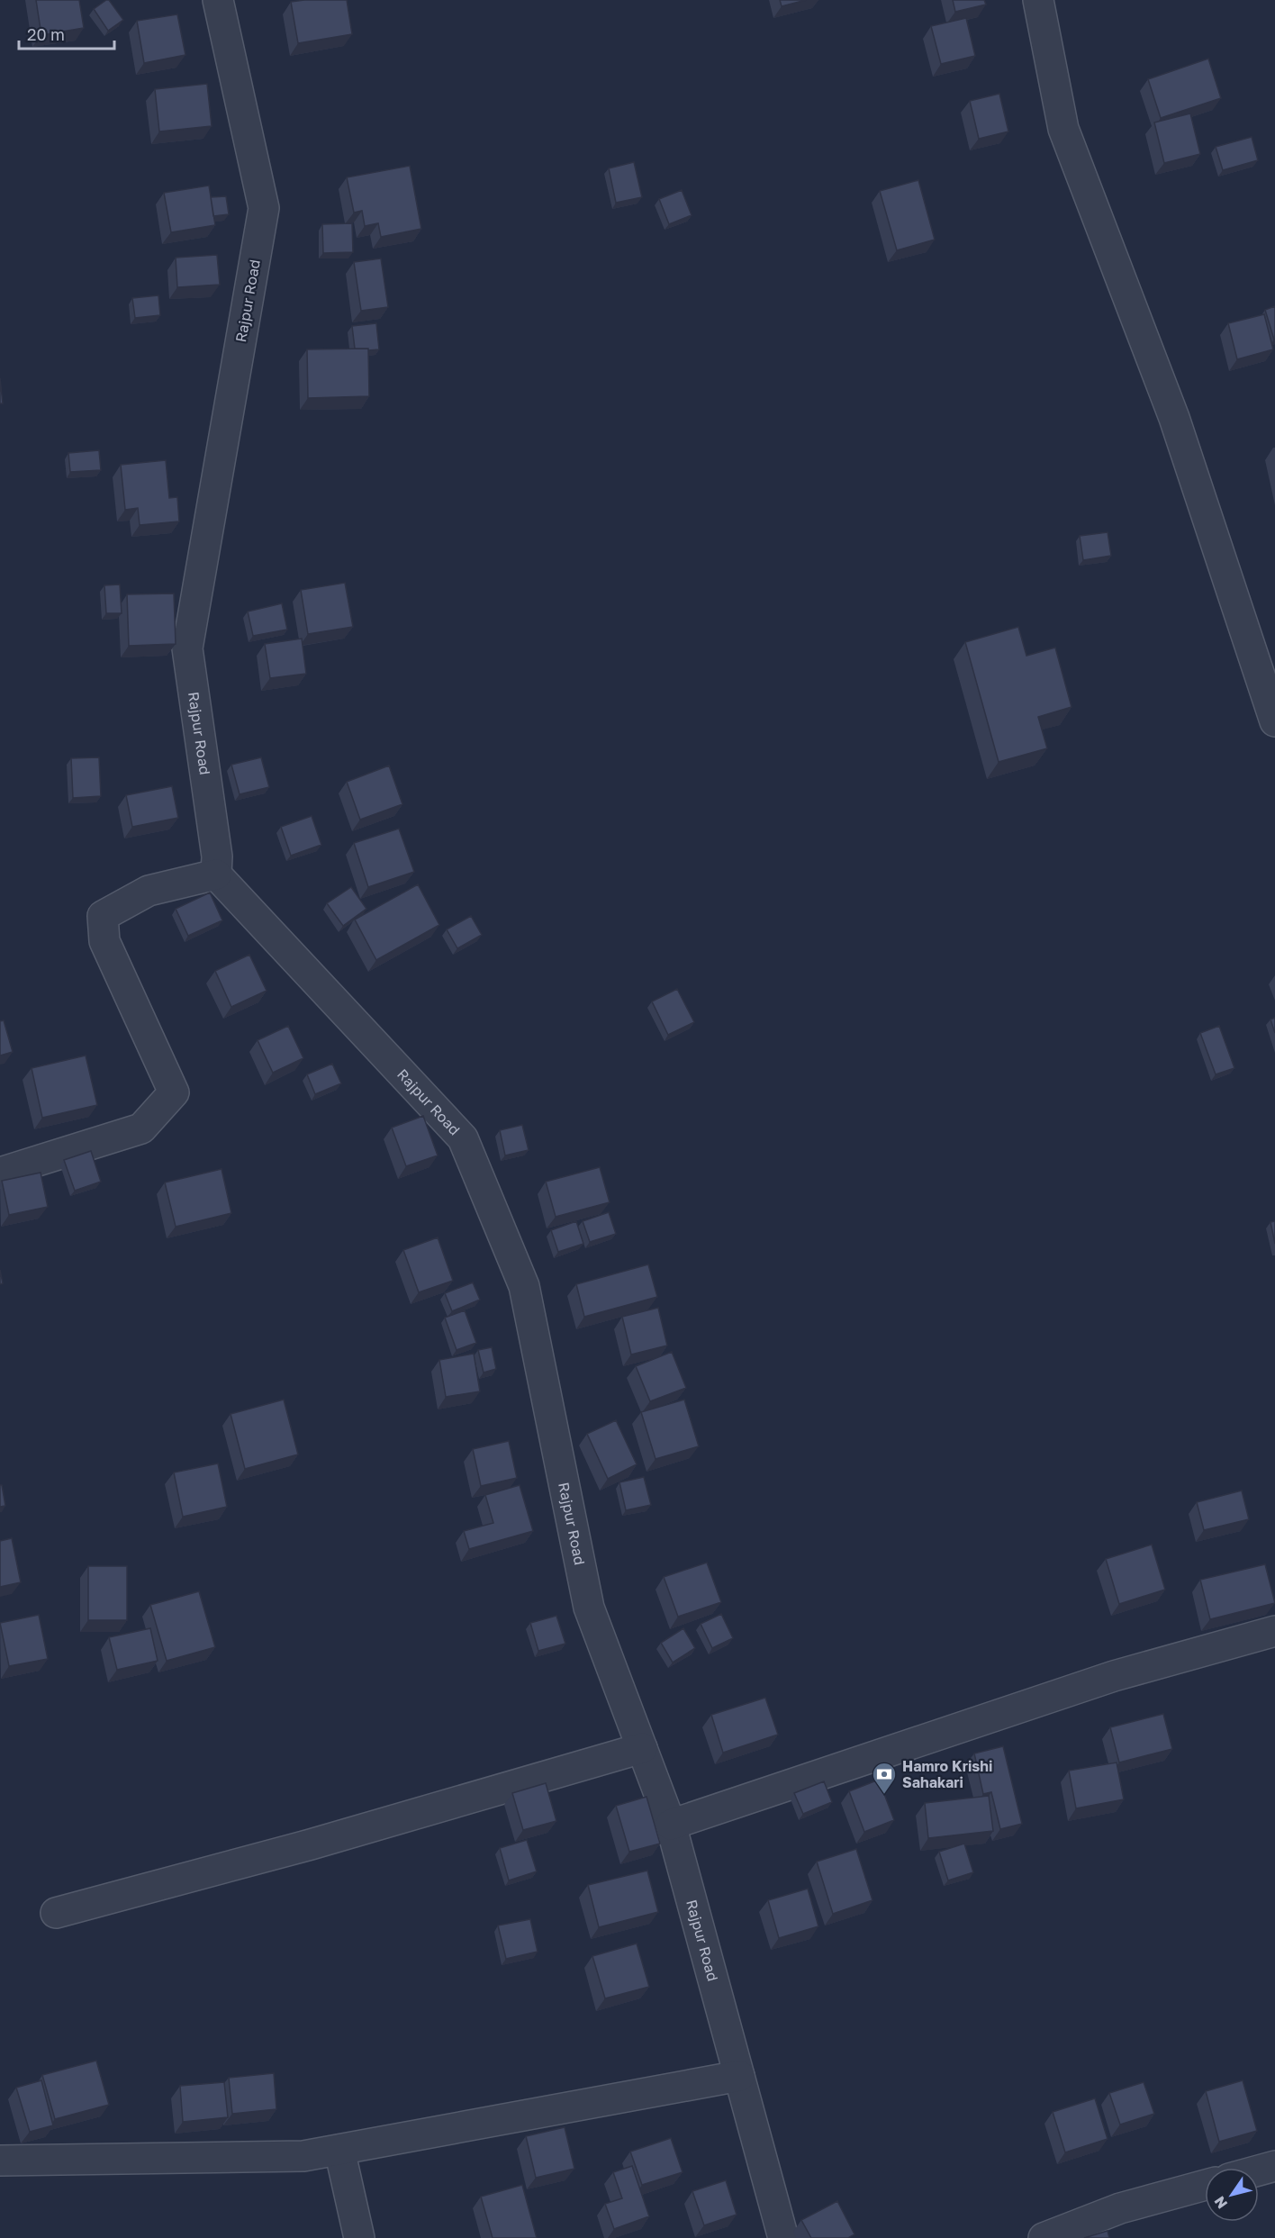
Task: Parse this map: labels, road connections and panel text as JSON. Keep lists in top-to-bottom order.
{
  "streets": {
    "street": ["Rajpur Road"]
  },
  "places": {
    "bank": ["Hamro Krishi Sahakari"]
  },
  "scale_bar": "20 m",
  "north": "bottom left"
}
